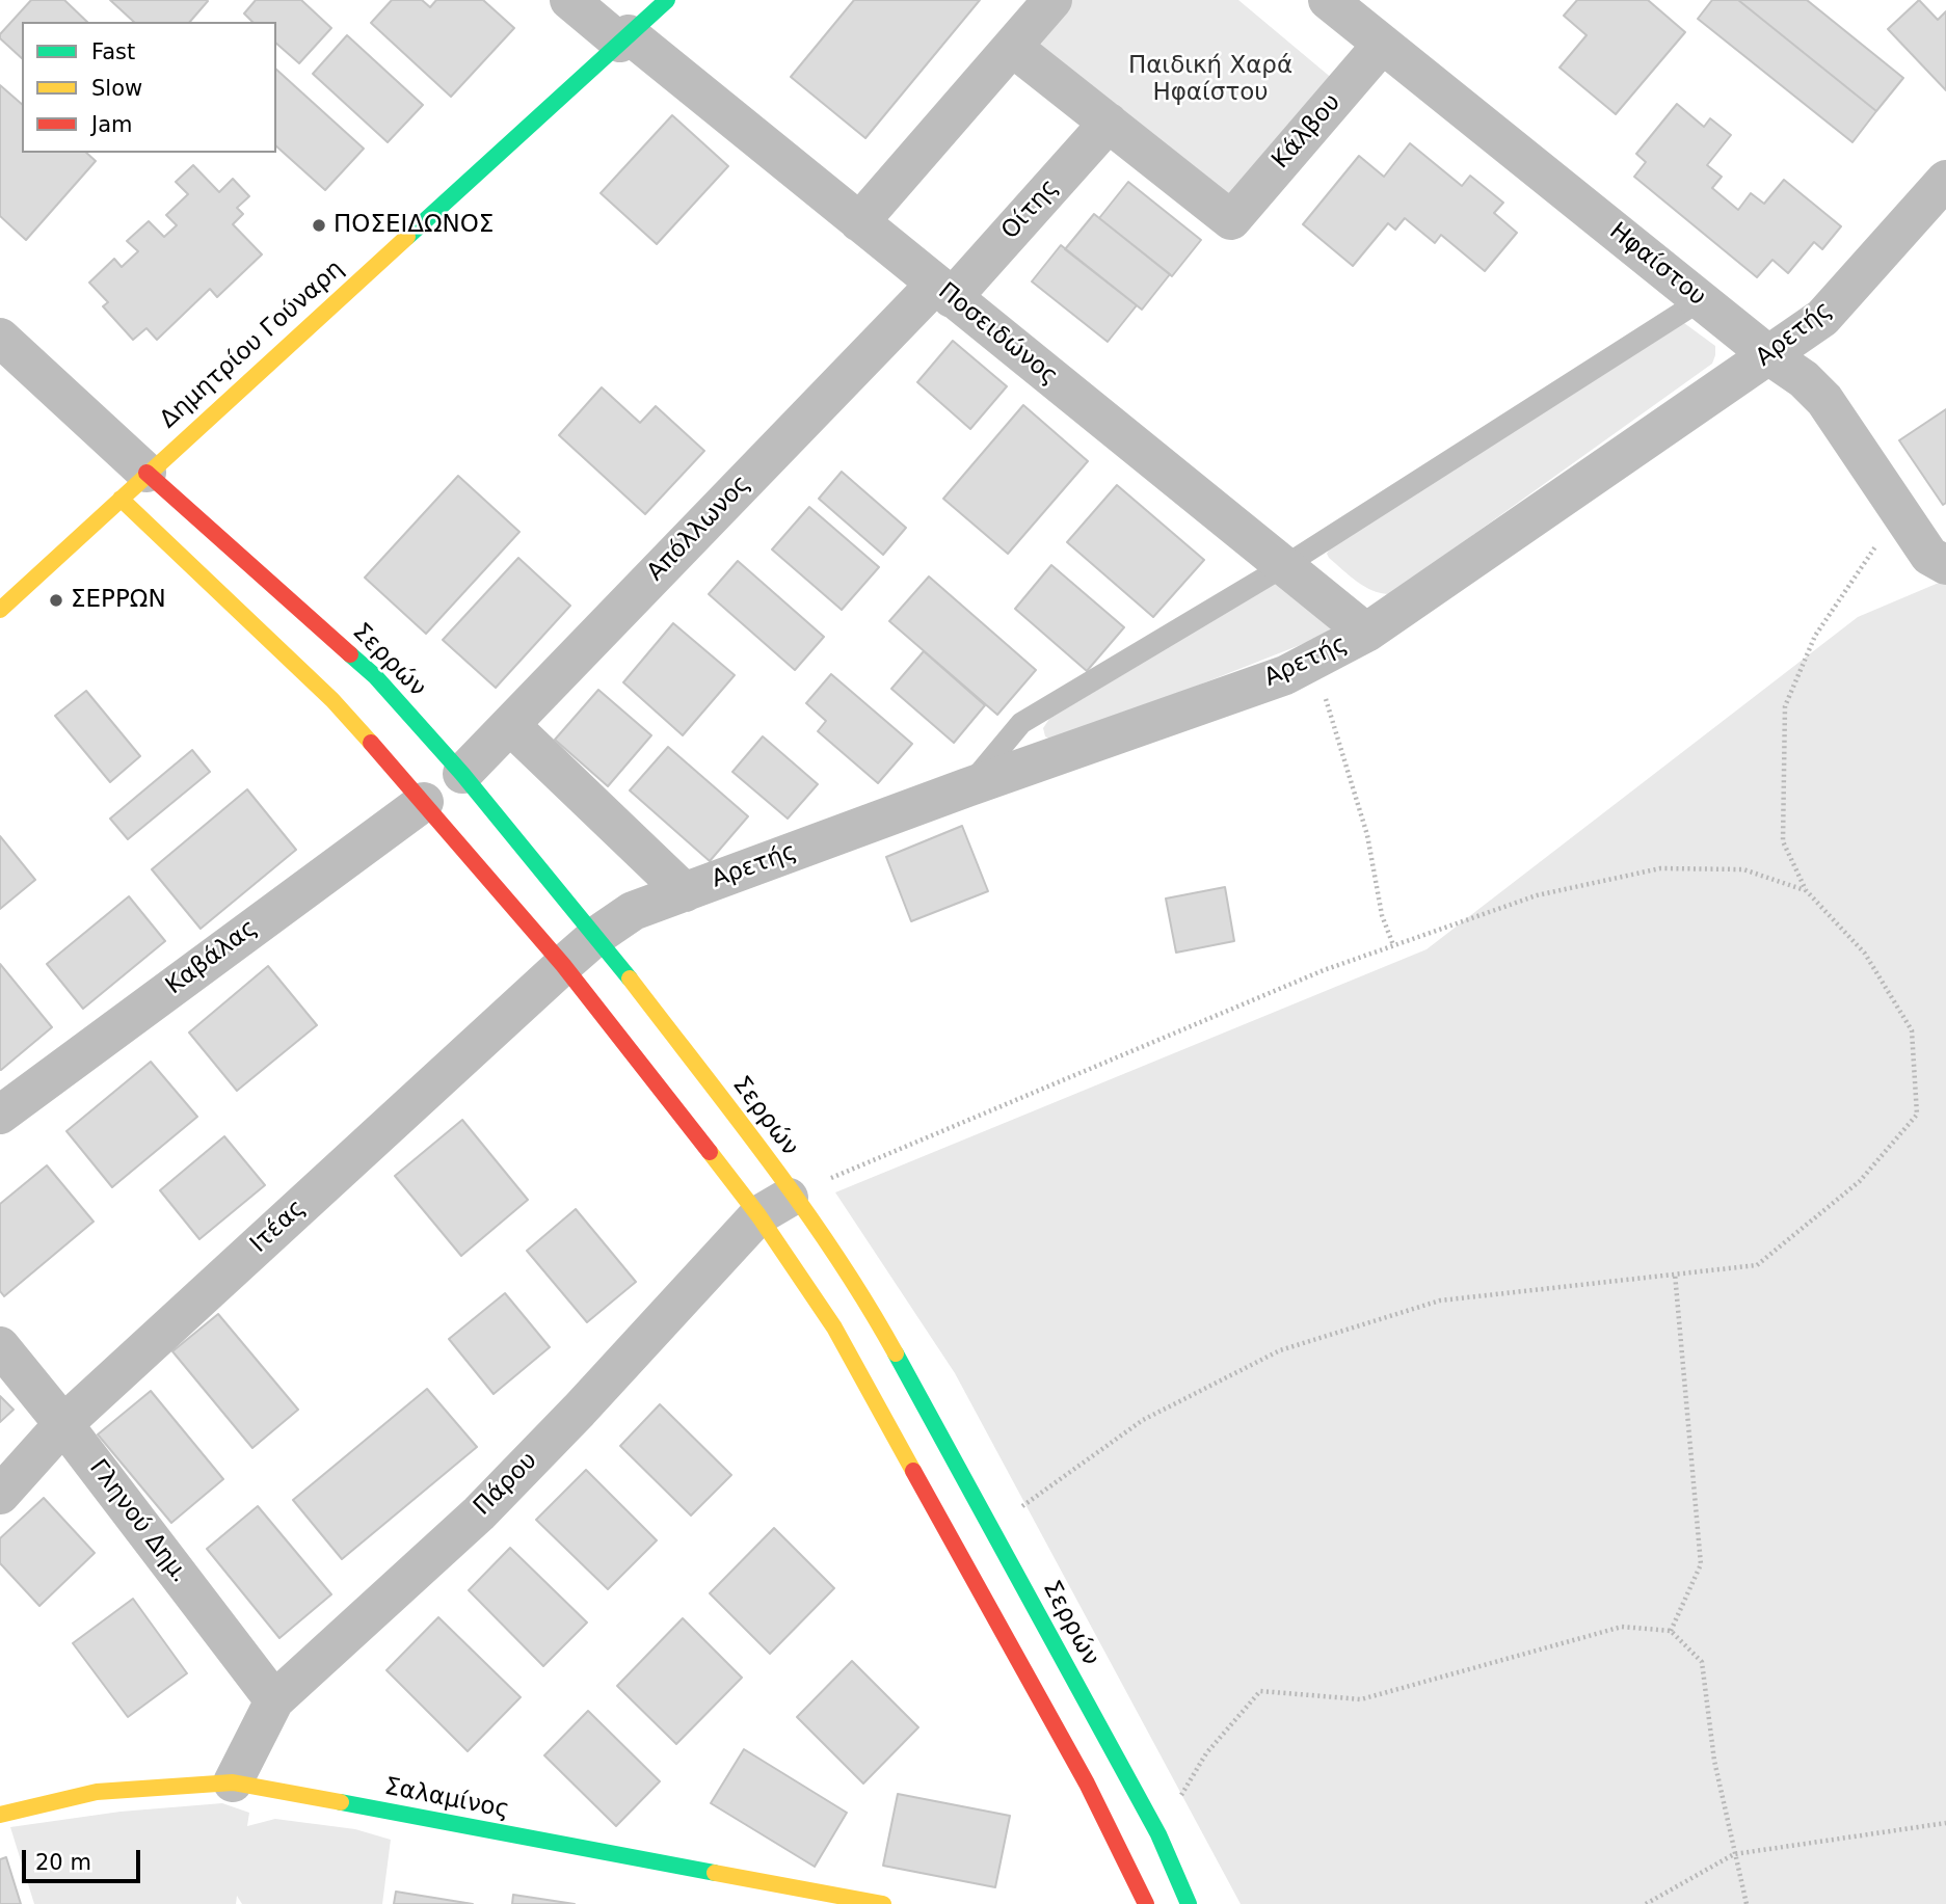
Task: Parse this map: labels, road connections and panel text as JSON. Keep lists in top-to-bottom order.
{
  "streets": {
    "street": [
      "Κάλβου",
      "Οίτης",
      "Ηφαίστου",
      "Ποσειδώνος",
      "Αρετής",
      "Δημητρίου Γούναρη",
      "Απόλλωνος",
      "Σερρών",
      "Καβάλας",
      "Ιτέας",
      "Πάρου",
      "Γληνού Δημ.",
      "Σαλαμίνος"
    ]
  },
  "crossings": [
    ["Κάλβου", "Οίτης"],
    ["Κάλβου", "Ηφαίστου"],
    ["Οίτης", "Ποσειδώνος"],
    ["Οίτης", "Απόλλωνος"],
    ["Ηφαίστου", "Αρετής"],
    ["Ποσειδώνος", "Αρετής"],
    ["Ποσειδώνος", "Δημητρίου Γούναρη"],
    ["Ποσειδώνος", "Απόλλωνος"],
    ["Αρετής", "Σερρών"],
    ["Αρετής", "Ιτέας"],
    ["Δημητρίου Γούναρη", "Σερρών"],
    ["Απόλλωνος", "Σερρών"],
    ["Σερρών", "Πάρου"],
    ["Ιτέας", "Γληνού Δημ."],
    ["Πάρου", "Γληνού Δημ."],
    ["Πάρου", "Σαλαμίνος"]
  ],
  "parks": ["Παιδική Χαρά Ηφαίστου"],
  "places": ["ΠΟΣΕΙΔΩΝΟΣ", "ΣΕΡΡΩΝ"],
  "legend": ["Fast", "Slow", "Jam"],
  "scale_bar": "20 m"
}
